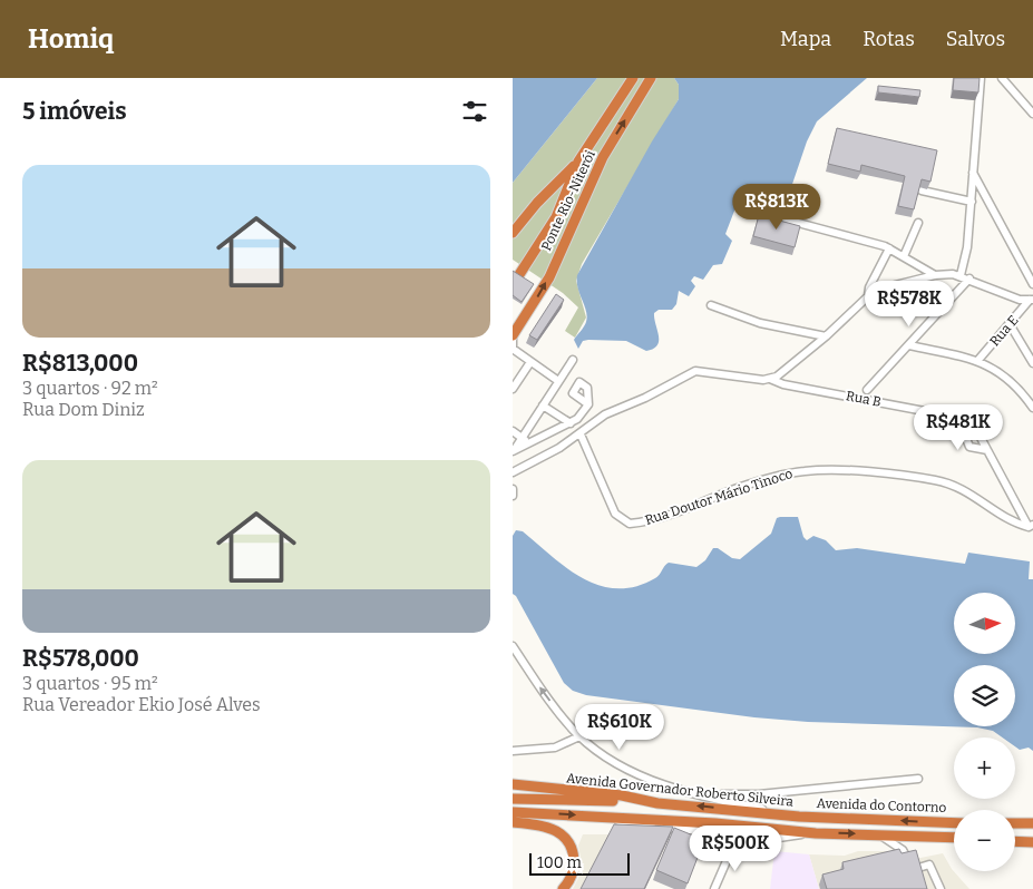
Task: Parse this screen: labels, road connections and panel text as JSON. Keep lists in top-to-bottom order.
{
  "streets": {
    "highway": ["Ponte Rio-Niterói", "Avenida Governador Roberto Silveira", "Avenida do Contorno"],
    "street": ["Rua E", "Rua B", "Rua Doutor Mário Tinoco"]
  },
  "crossings": [
    ["Rua B", "Rua Doutor Mário Tinoco"],
    ["Avenida Governador Roberto Silveira", "Avenida do Contorno"]
  ],
  "scale_bar": "100 m",
  "north": "right",
  "page": {
    "header": "Homiq",
    "nav": ["Mapa", "Rotas", "Salvos"],
    "heading": "5 imóveis",
    "list": [
      {
        "name": "R$813,000",
        "note": "3 quartos · 92 m² · Rua Dom Diniz"
      },
      {
        "name": "R$578,000",
        "note": "3 quartos · 95 m² · Rua Vereador Ekio José Alves"
      }
    ],
    "price": [
      "R$813K",
      "R$578K",
      "R$481K",
      "R$610K",
      "R$500K"
    ],
    "map_buttons": ["+", "−"],
    "scale": "100 m"
  }
}
